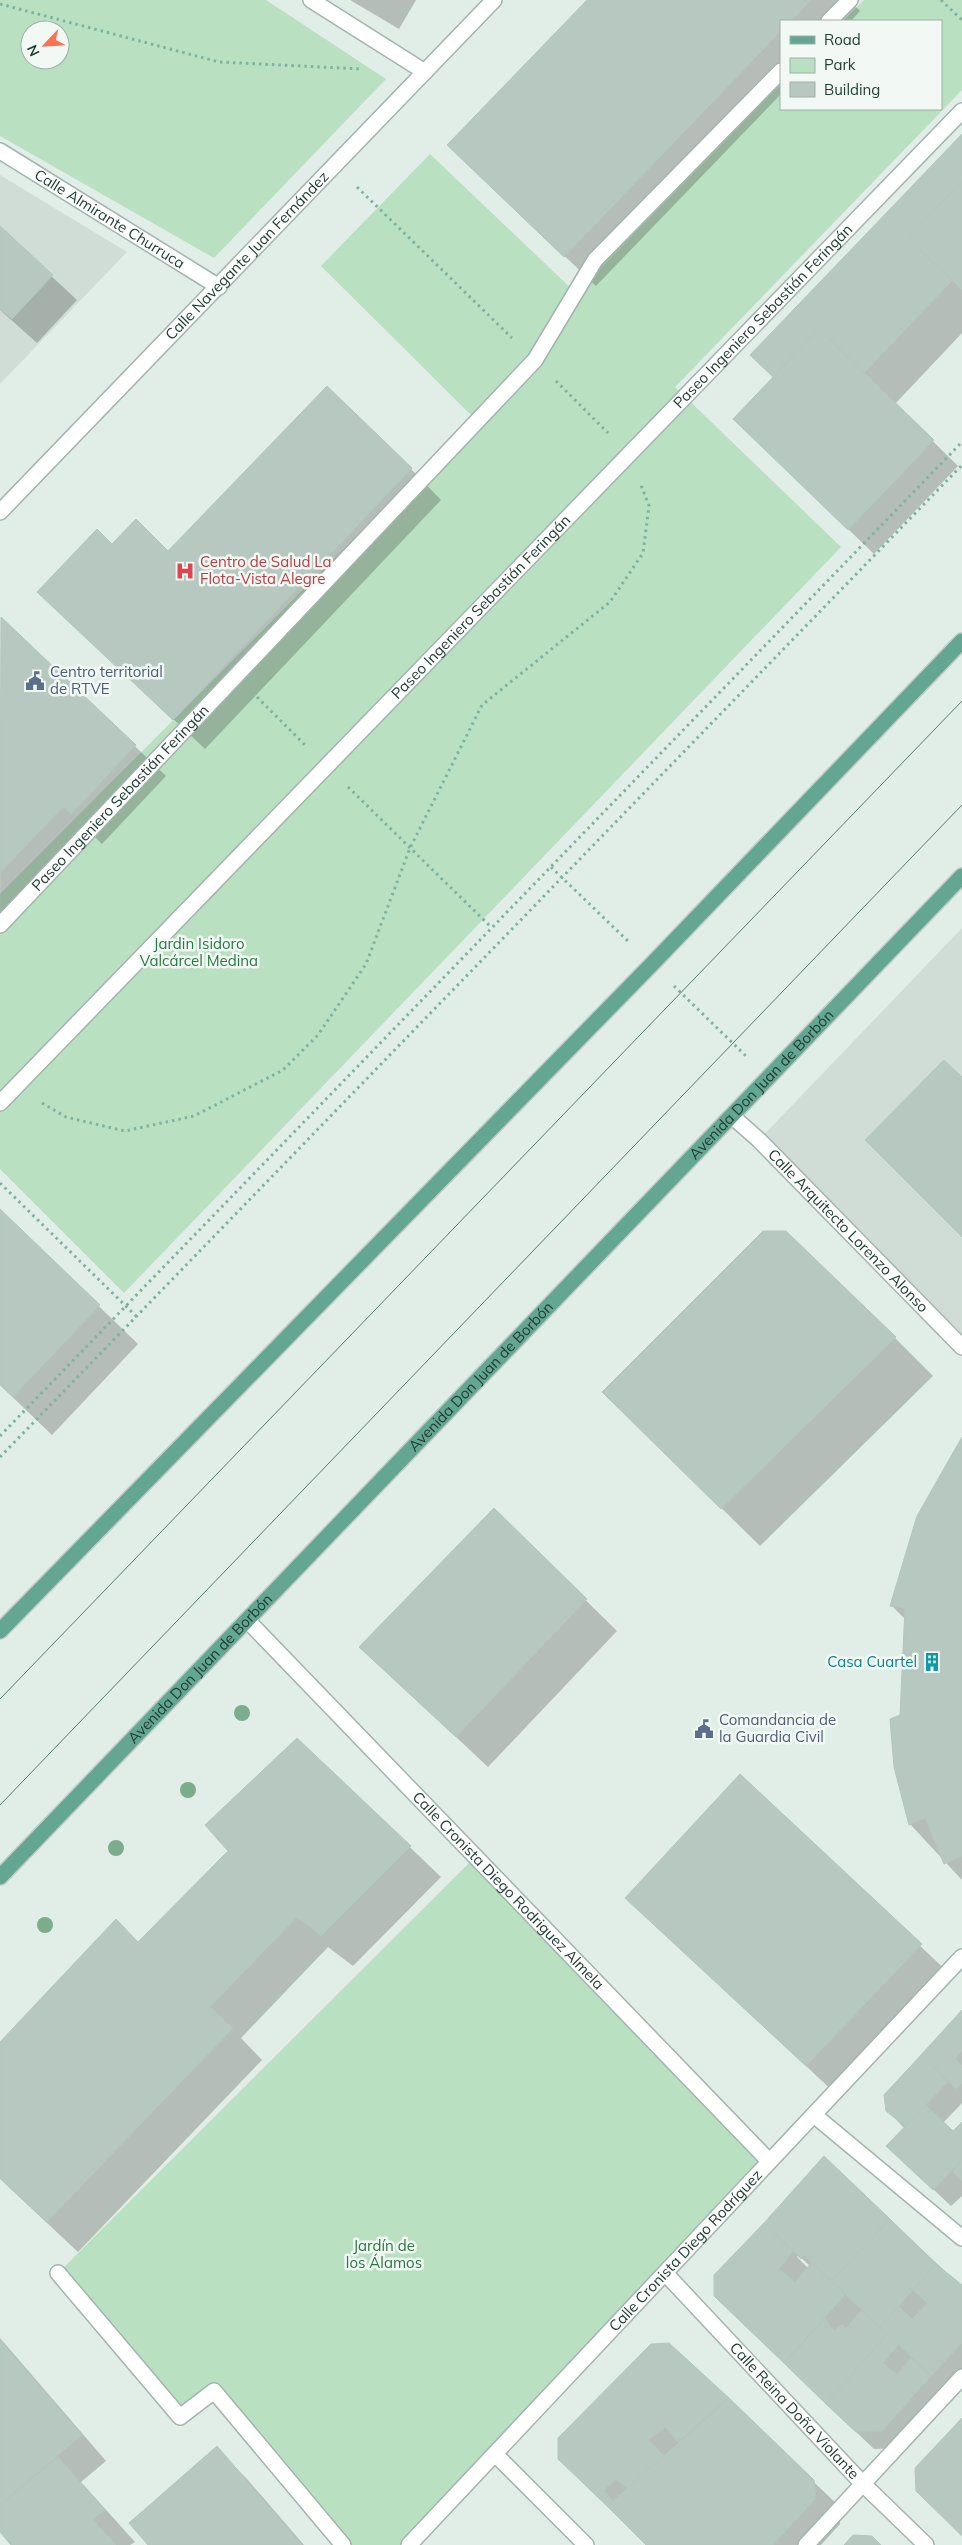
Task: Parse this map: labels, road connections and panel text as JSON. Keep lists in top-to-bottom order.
{
  "streets": {
    "main road": ["Avenida Don Juan de Borbón"],
    "street": [
      "Calle Almirante Churruca",
      "Calle Navegante Juan Fernández",
      "Paseo Ingeniero Sebastián Feringán",
      "Calle Arquitecto Lorenzo Alonso",
      "Calle Cronista Diego Rodriguez Almela",
      "Calle Cronista Diego Rodríguez",
      "Calle Reina Doña Violante"
    ]
  },
  "crossings": [
    ["Calle Almirante Churruca", "Calle Navegante Juan Fernández"],
    ["Avenida Don Juan de Borbón", "Calle Arquitecto Lorenzo Alonso"],
    ["Avenida Don Juan de Borbón", "Calle Cronista Diego Rodriguez Almela"],
    ["Calle Cronista Diego Rodriguez Almela", "Calle Cronista Diego Rodríguez"],
    ["Calle Cronista Diego Rodríguez", "Calle Reina Doña Violante"]
  ],
  "parks": ["Jardin Isidoro Valcárcel Medina", "Jardín de los Álamos"],
  "places": {
    "hospital": ["Centro de Salud La Flota-Vista Alegre"],
    "public building": ["Centro territorial de RTVE", "Comandancia de la Guardia Civil"],
    "building": ["Casa Cuartel"]
  },
  "legend": ["Road", "Park", "Building"],
  "north": "bottom left"
}
